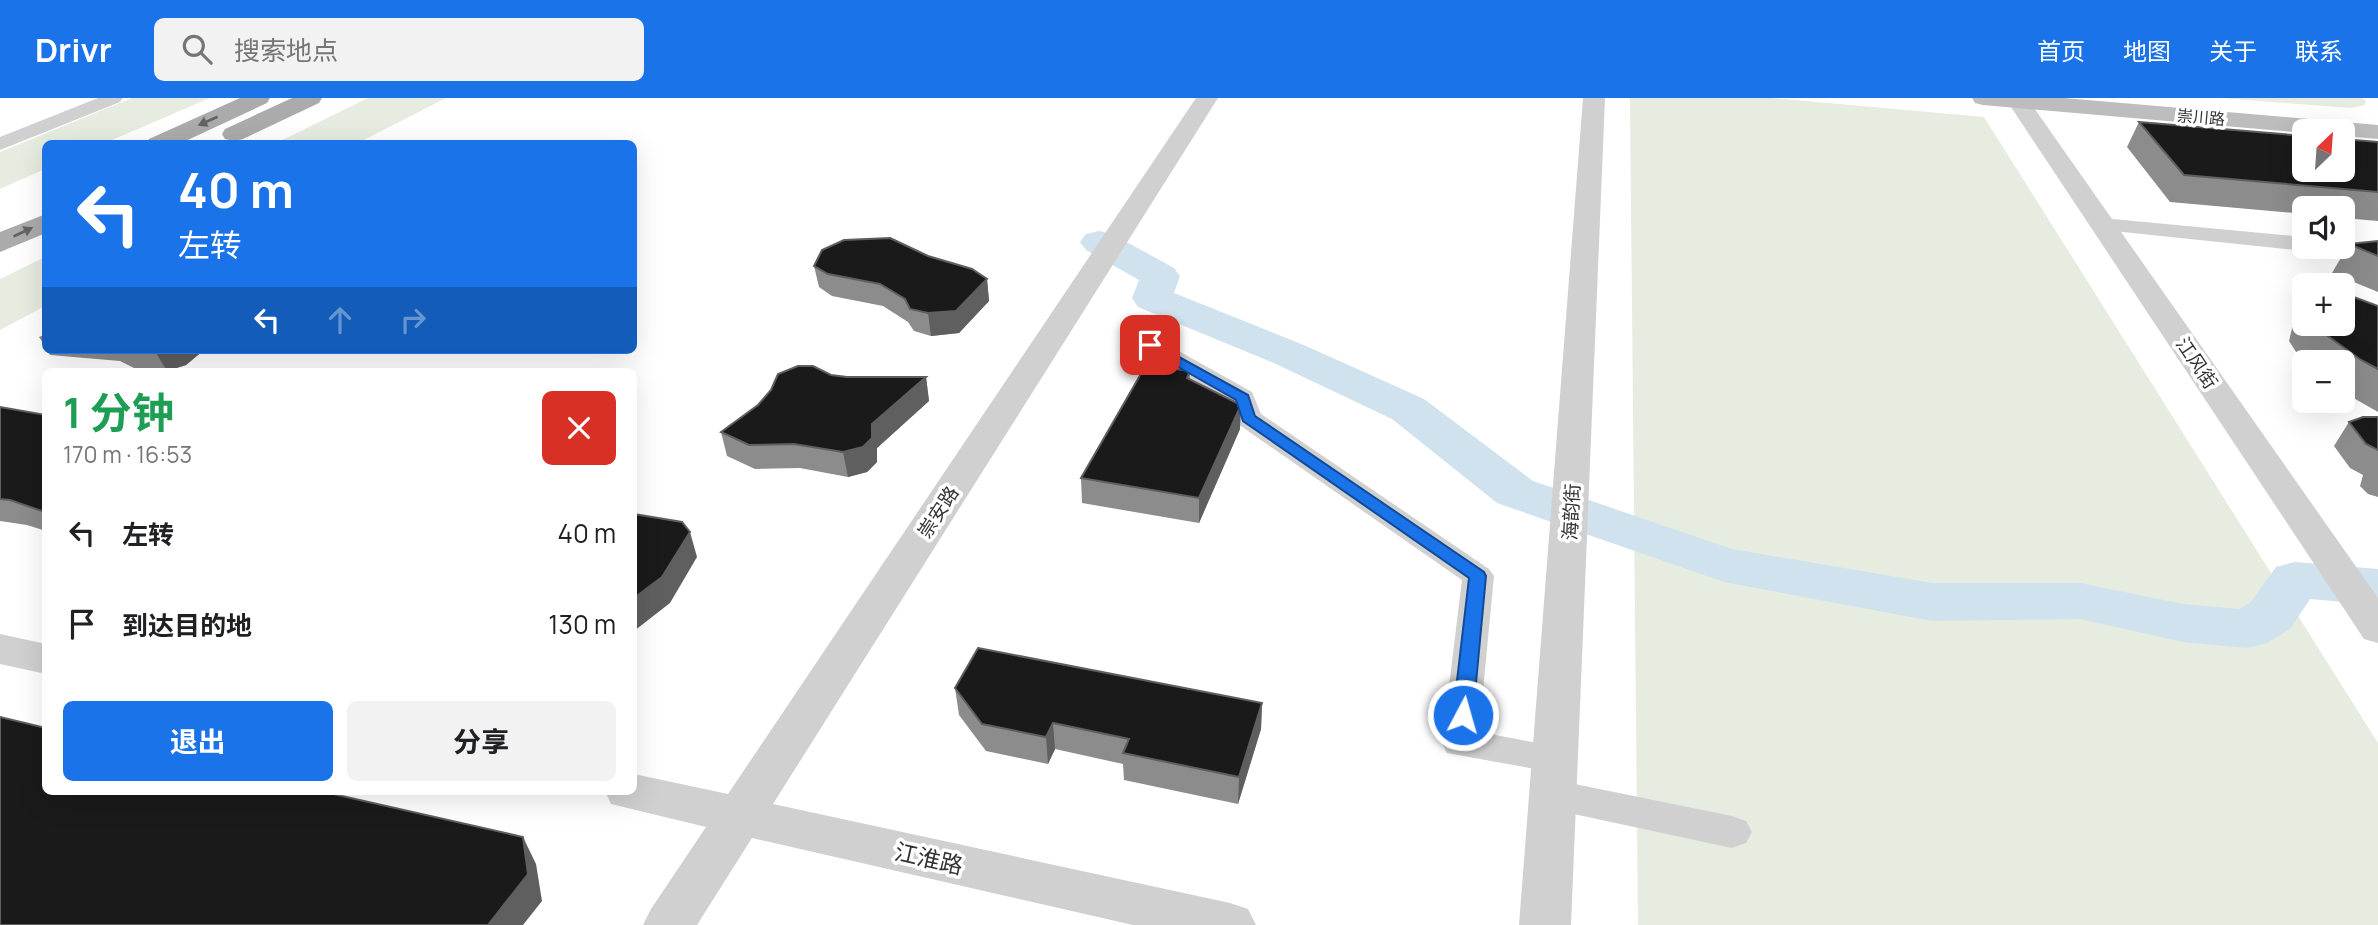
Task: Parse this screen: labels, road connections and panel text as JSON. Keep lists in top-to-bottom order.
{
  "streets": {
    "main road": ["崇川路"],
    "street": [
      "江风街",
      "崇安路",
      "海韵街",
      "江淮路"
    ]
  },
  "crossings": [
    ["崇川路", "江风街"],
    ["崇安路", "江淮路"]
  ],
  "north": "top right",
  "page": {
    "header": "Drivr",
    "search": "搜索地点",
    "nav": [
      "首页",
      "地图",
      "关于",
      "联系"
    ],
    "map_buttons": ["+", "−"],
    "turn": ["40 m", "左转"],
    "heading": ["1 分钟", "170 m · 16:53"],
    "list": [
      {
        "name": "左转",
        "value": "40 m"
      },
      {
        "name": "到达目的地",
        "value": "130 m"
      }
    ],
    "buttons": ["退出", "分享"]
  }
}
